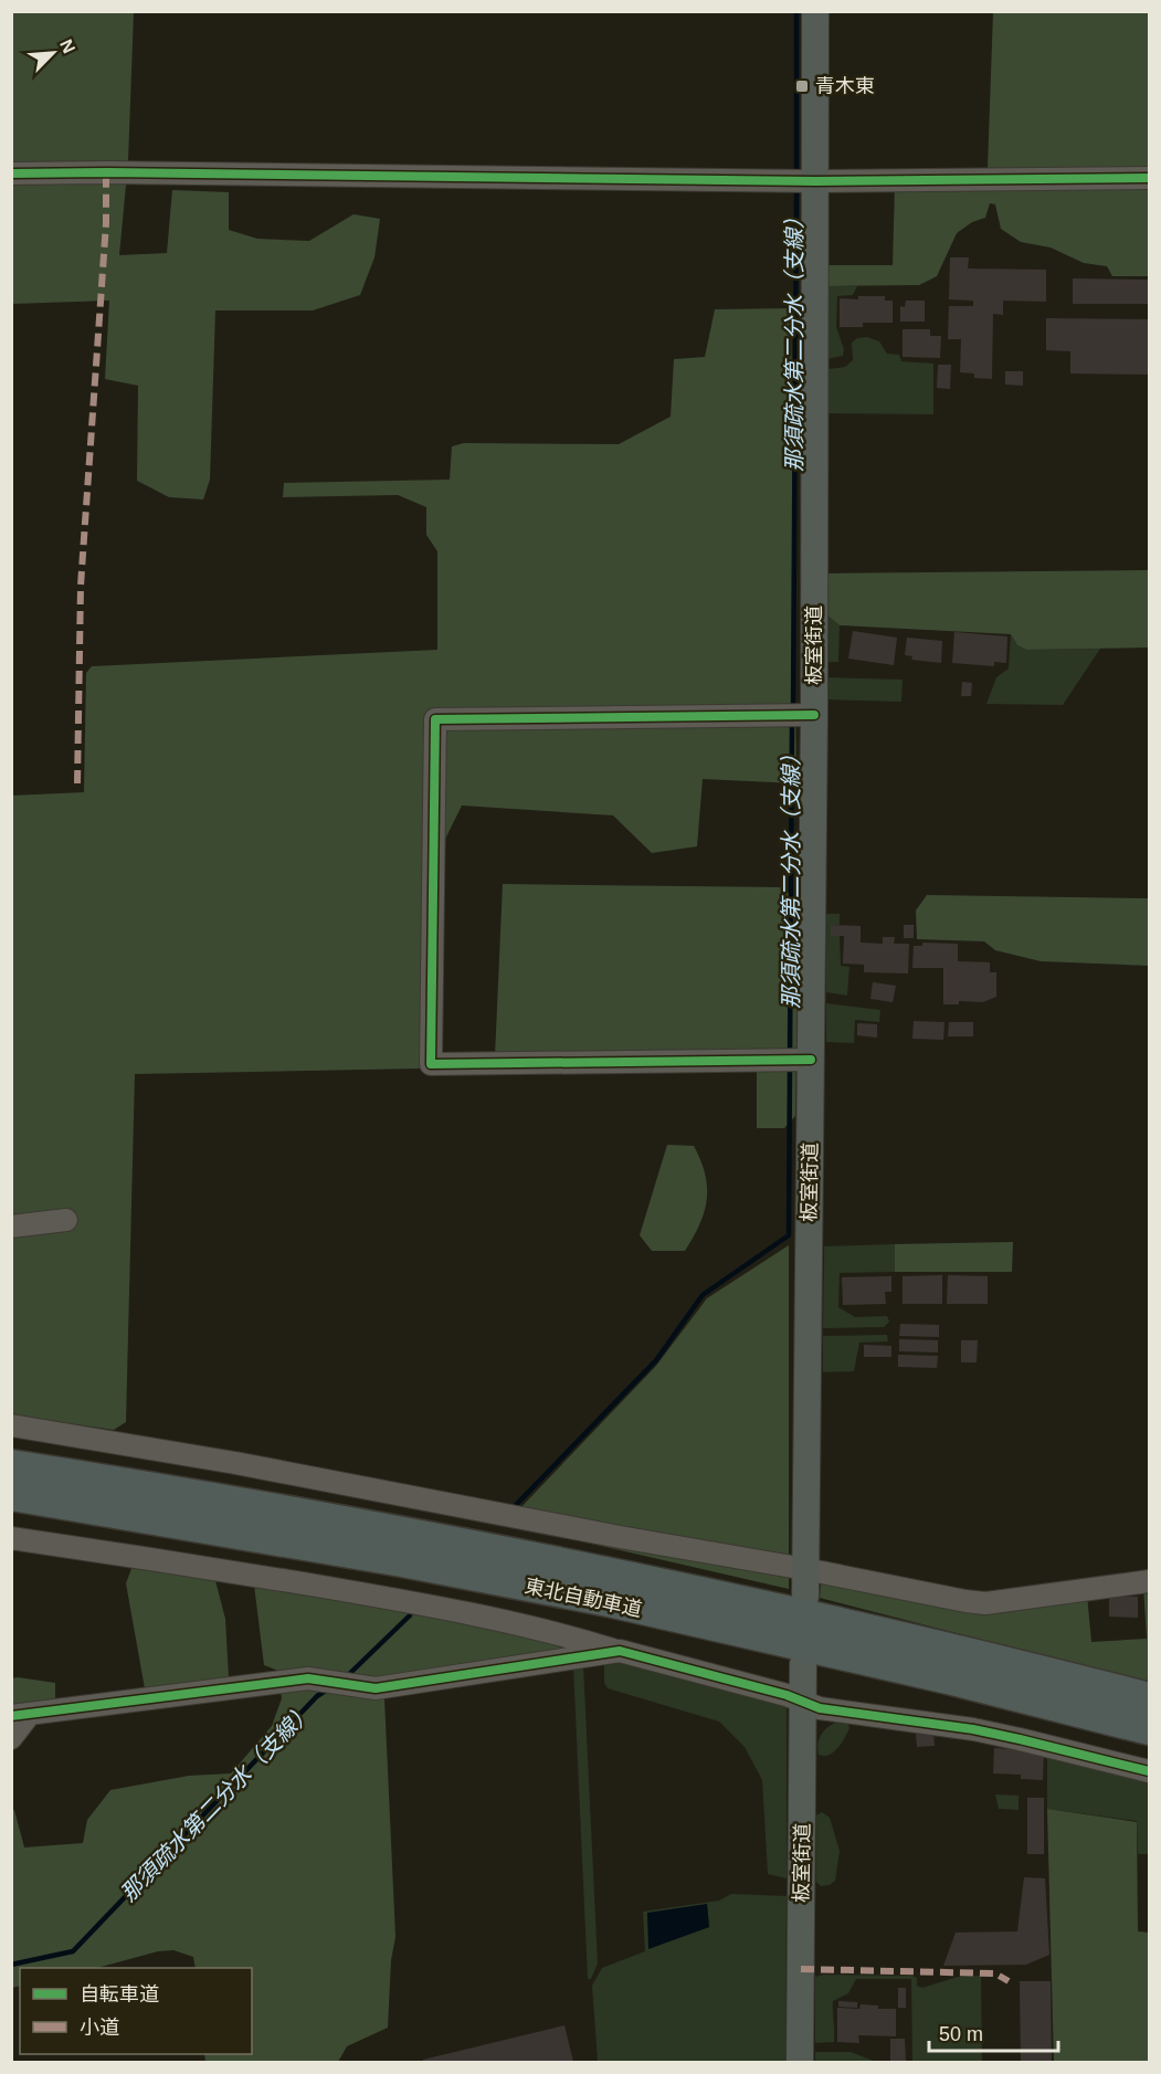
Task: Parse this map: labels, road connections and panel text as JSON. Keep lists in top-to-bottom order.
{
  "streets": {
    "highway": ["東北自動車道"],
    "main road": ["板室街道"]
  },
  "water": ["那須疏水第二分水（支線）"],
  "places": {
    "transit": ["青木東"]
  },
  "legend": ["自転車道", "小道"],
  "scale_bar": "50 m",
  "north": "top right"
}
